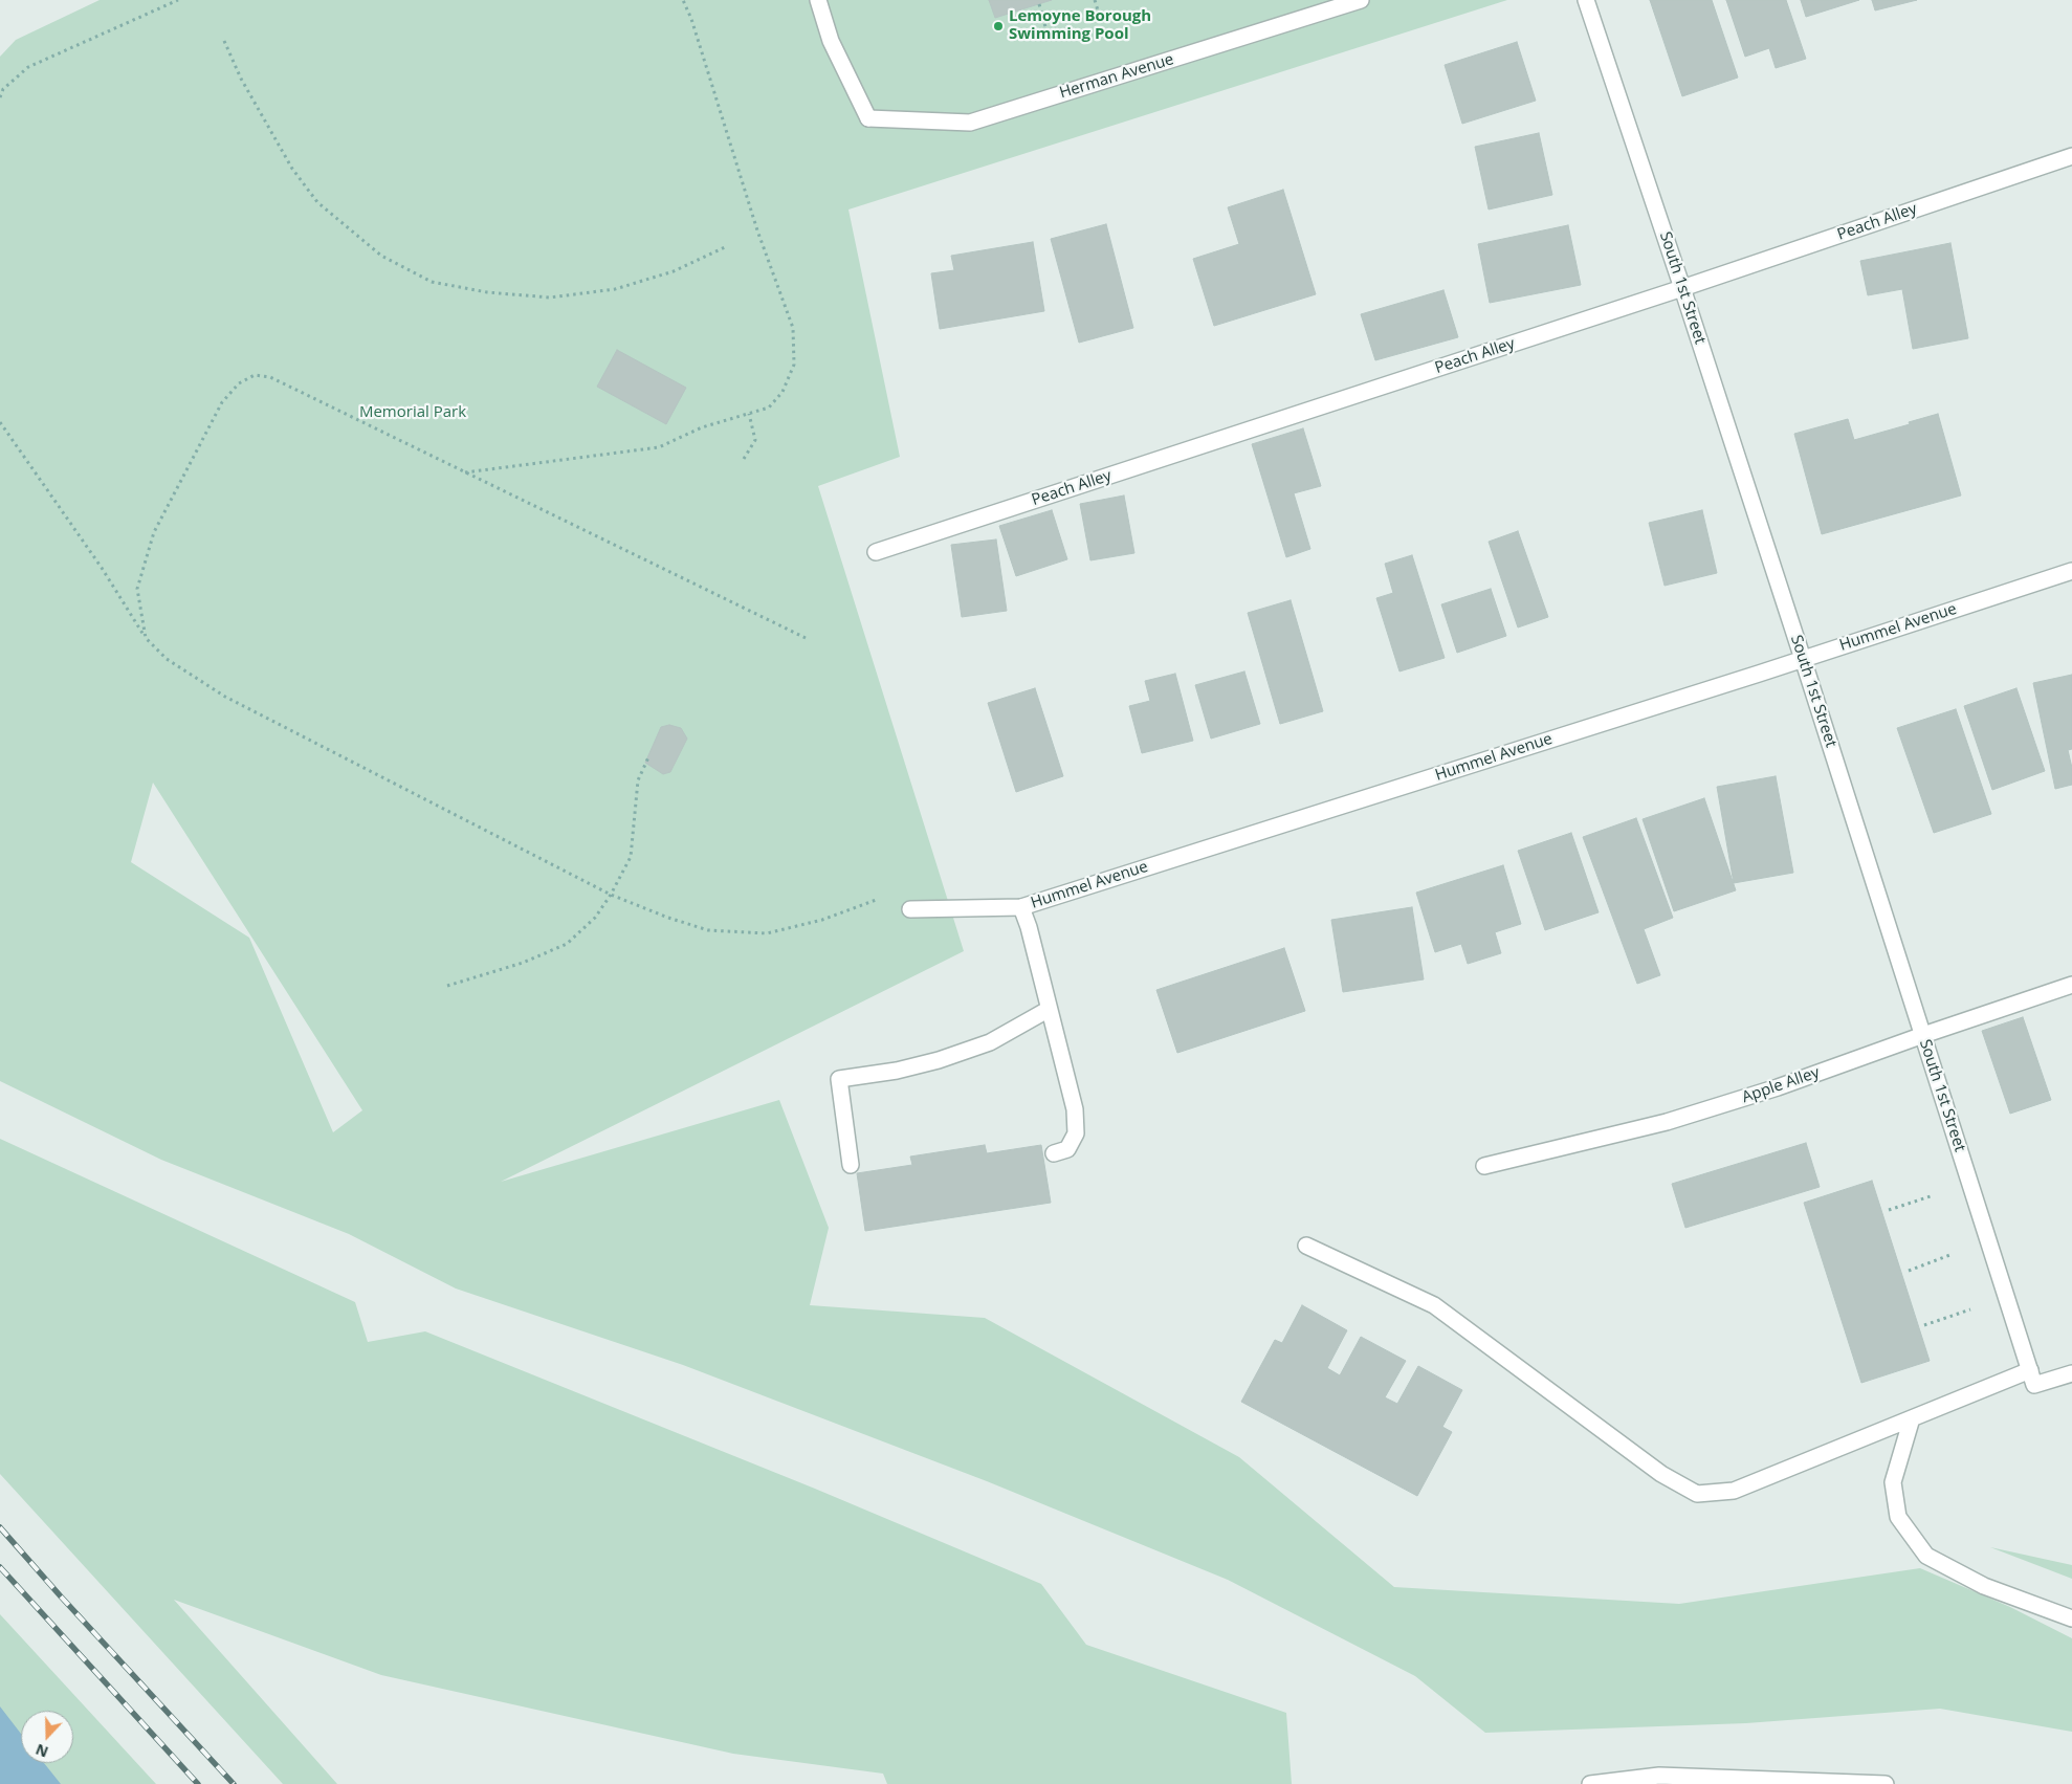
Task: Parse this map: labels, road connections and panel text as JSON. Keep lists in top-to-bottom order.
{
  "streets": {
    "street": [
      "Herman Avenue",
      "Peach Alley",
      "South 1st Street",
      "Hummel Avenue",
      "Apple Alley"
    ]
  },
  "crossings": [
    ["Peach Alley", "South 1st Street"],
    ["South 1st Street", "Hummel Avenue"],
    ["South 1st Street", "Apple Alley"]
  ],
  "parks": ["Memorial Park"],
  "places": ["Lemoyne Borough Swimming Pool"],
  "north": "bottom"
}
